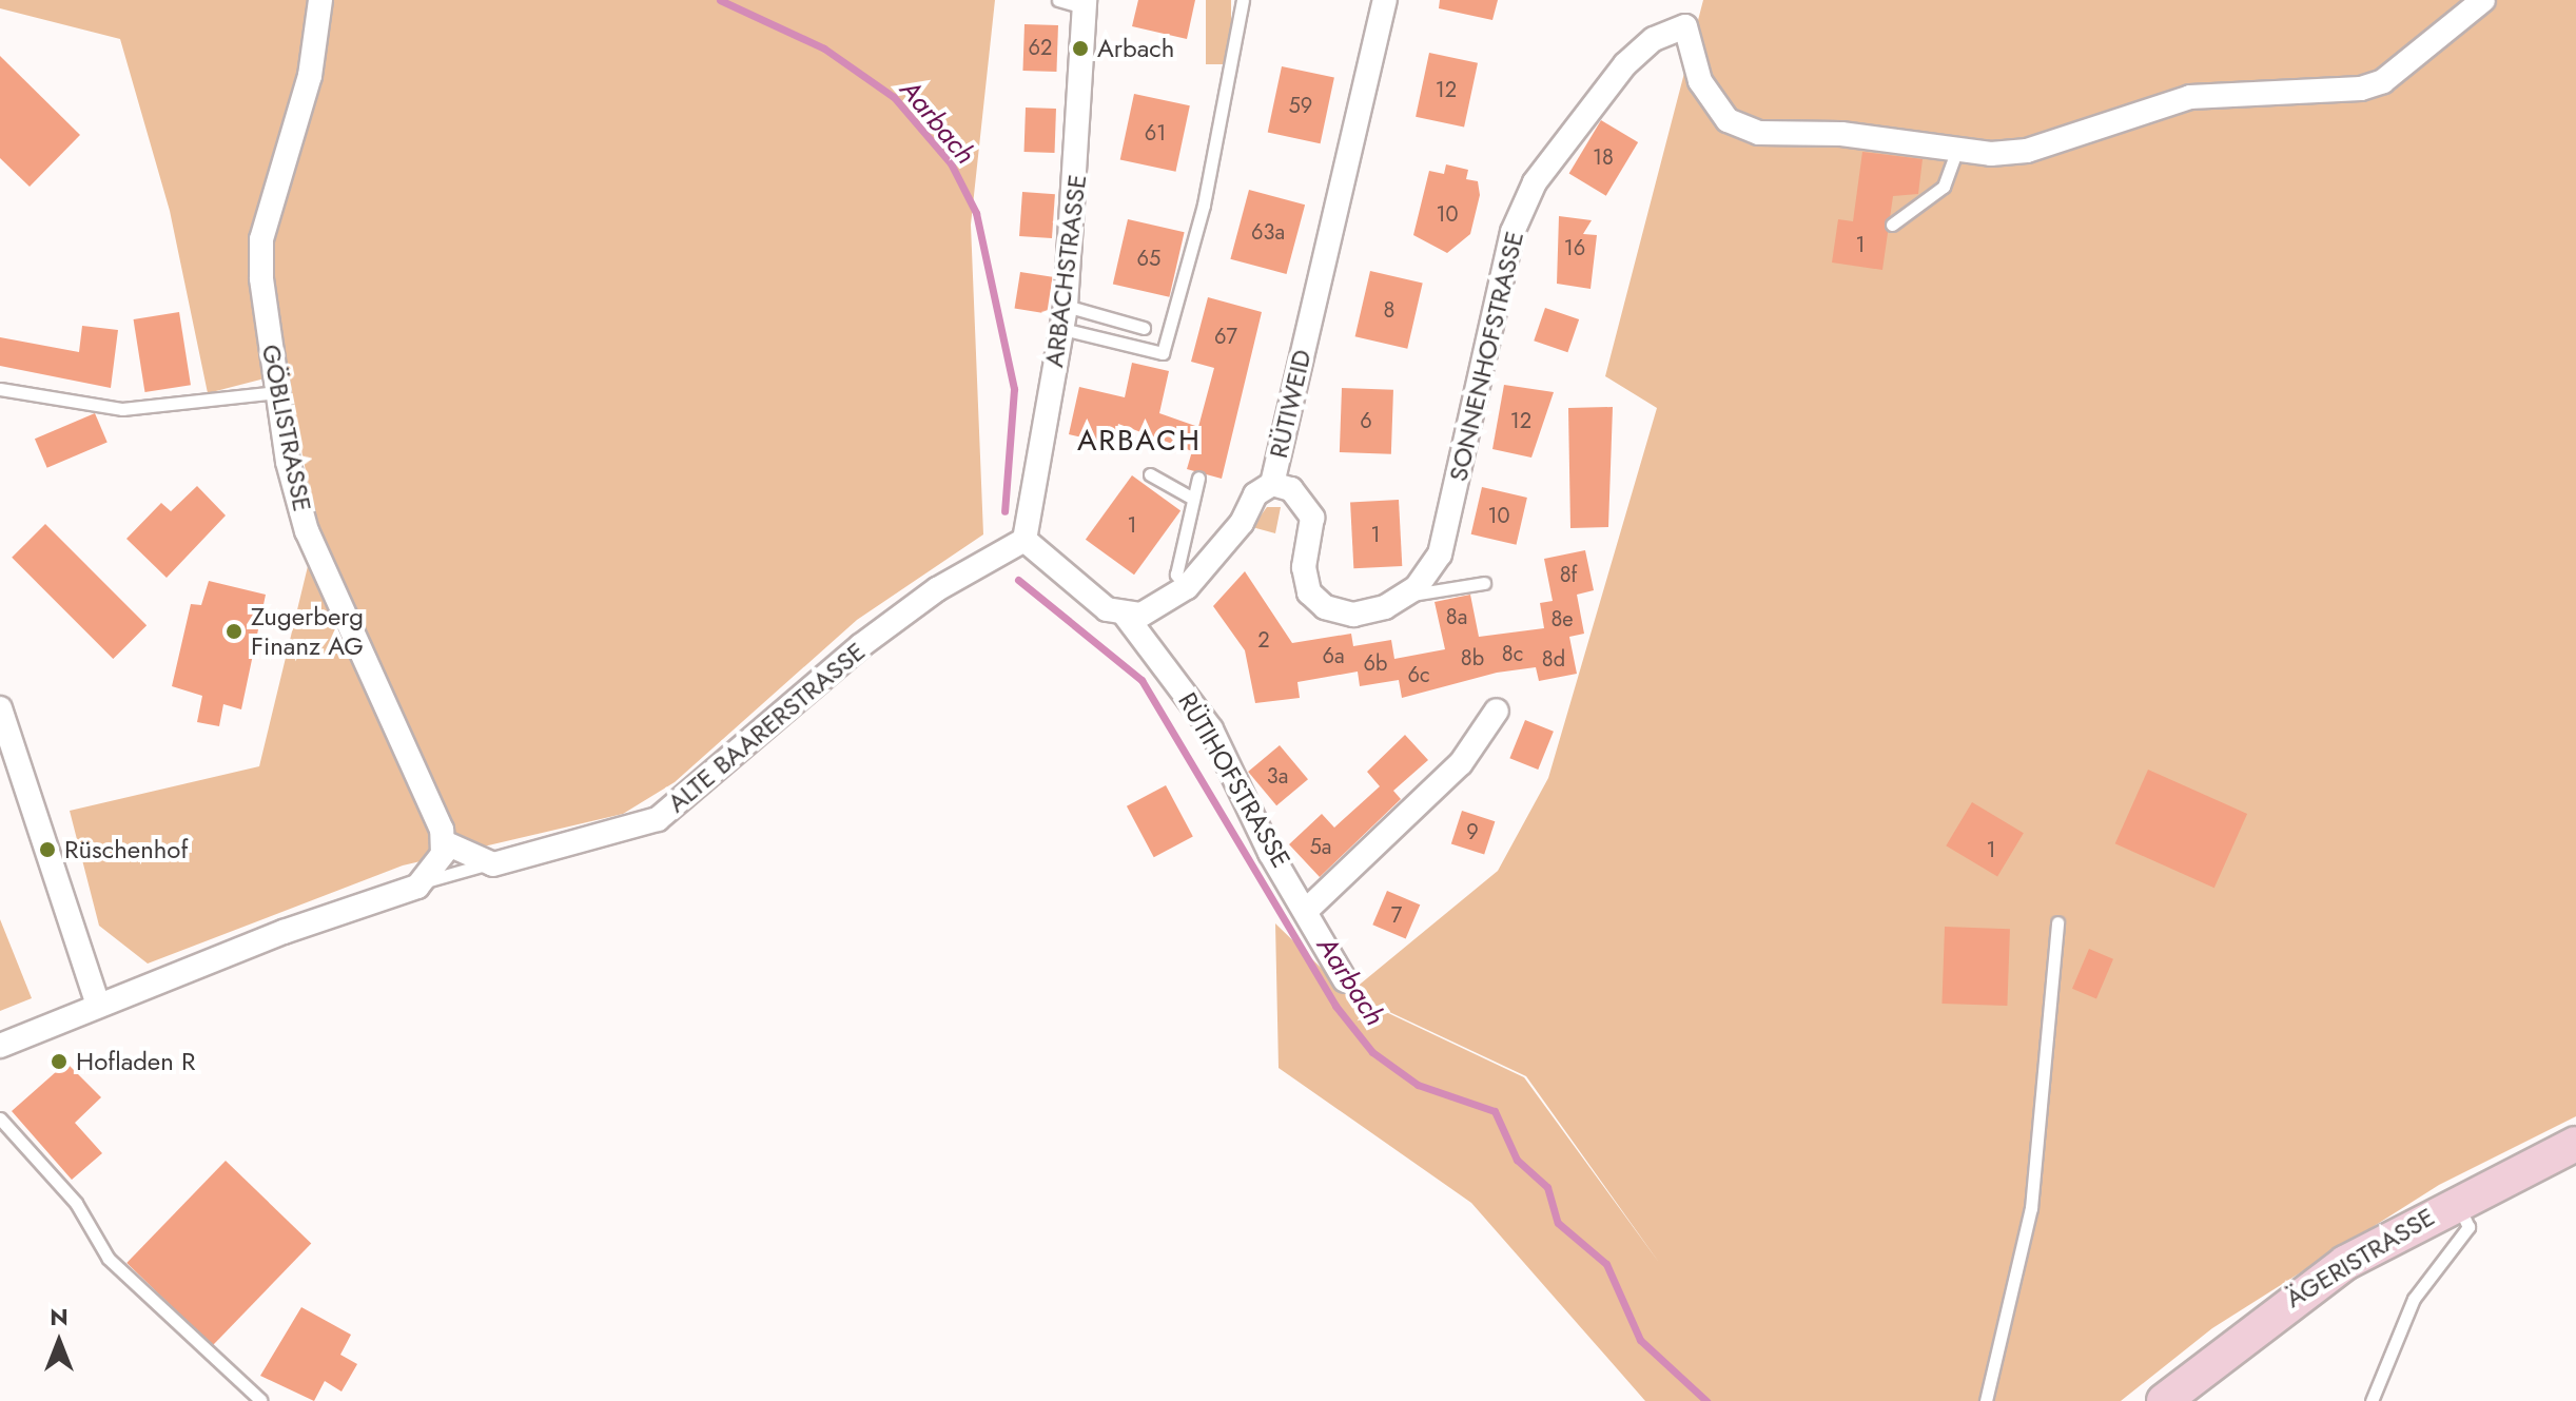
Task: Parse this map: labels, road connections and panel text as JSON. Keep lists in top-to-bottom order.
{
  "streets": {
    "main road": ["ÄGERISTRASSE"],
    "street": [
      "ARBACHSTRASSE",
      "SONNENHOFSTRASSE",
      "RÜTIWEID",
      "GÖBLISTRASSE",
      "ALTE BAARERSTRASSE",
      "RÜTIHOFSTRASSE"
    ]
  },
  "crossings": [
    ["ARBACHSTRASSE", "ALTE BAARERSTRASSE"],
    ["SONNENHOFSTRASSE", "RÜTIWEID"],
    ["RÜTIWEID", "RÜTIHOFSTRASSE"]
  ],
  "districts": ["ARBACH"],
  "water": ["Aarbach"],
  "places": [
    "Arbach",
    "Zugerberg Finanz AG",
    "Rüschenhof",
    "Hofladen R"
  ],
  "house_numbers": [
    "62",
    "12",
    "59",
    "61",
    "18",
    "10",
    "63a",
    "1",
    "16",
    "65",
    "8",
    "67",
    "6",
    "12",
    "10",
    "1",
    "1",
    "8f",
    "8a",
    "8e",
    "2",
    "8c",
    "6a",
    "8b",
    "8d",
    "6b",
    "6c",
    "3a",
    "9",
    "5a",
    "1",
    "7"
  ],
  "north": "top"
}
